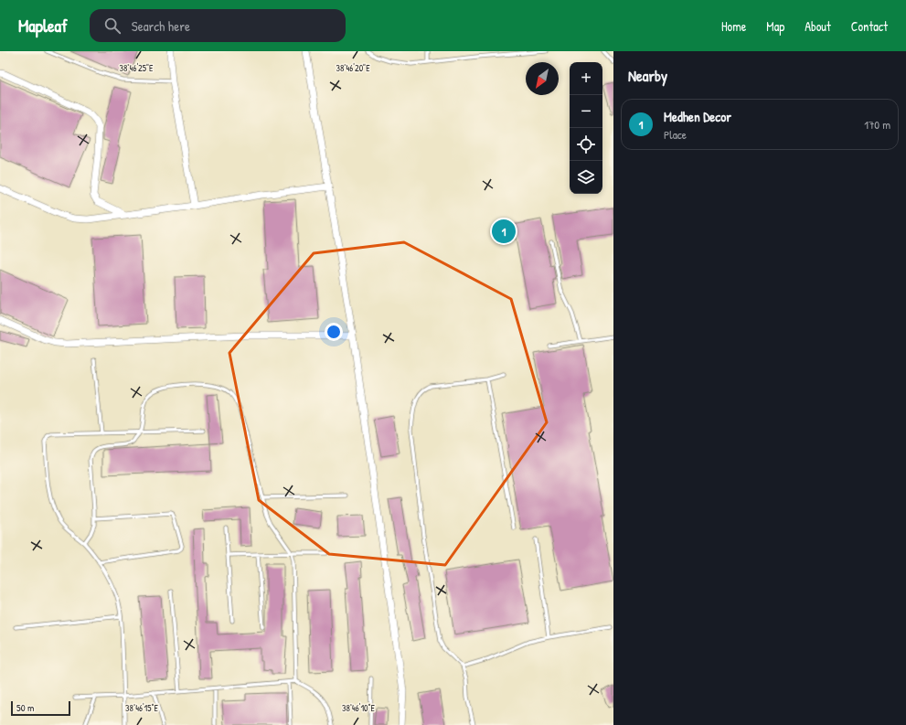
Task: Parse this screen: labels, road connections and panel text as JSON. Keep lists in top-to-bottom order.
{
  "scale_bar": "50 m",
  "north": "bottom left",
  "page": {
    "header": "Mapleaf",
    "search": "Search here",
    "nav": [
      "Home",
      "Map",
      "About",
      "Contact"
    ],
    "heading": "Nearby",
    "map_buttons": ["+", "−"],
    "list": [
      {
        "mark": "1",
        "name": "Medhen Decor",
        "note": "Place",
        "value": "170 m"
      }
    ],
    "pins": "1",
    "scale": "50 m"
  },
  "coordinates": [
    "38°46'25\"E",
    "38°46'20\"E",
    "38°46'15\"E",
    "38°46'10\"E"
  ]
}
